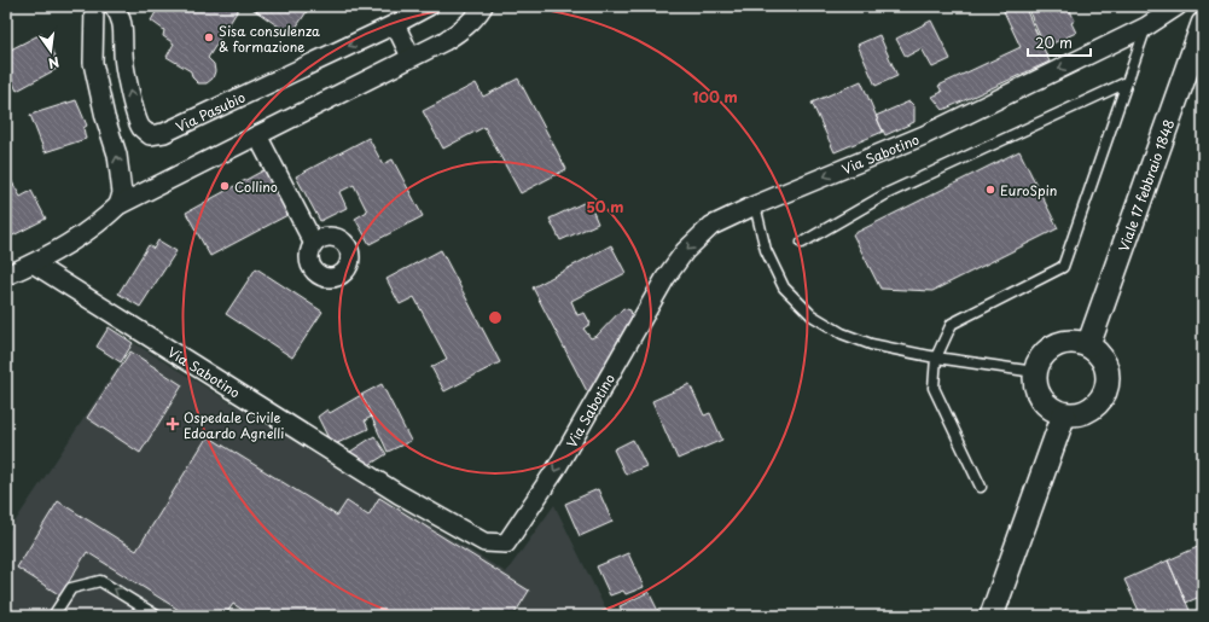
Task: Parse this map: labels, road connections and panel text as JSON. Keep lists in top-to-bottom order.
{
  "streets": {
    "street": ["Via Pasubio", "Via Sabotino", "Viale 17 febbraio 1848"]
  },
  "one_way": ["Via Sabotino"],
  "places": {
    "other": ["Sisa consulenza & formazione", "Collino", "EuroSpin"],
    "health": ["Ospedale Civile Edoardo Agnelli"]
  },
  "scale_bar": "20 m",
  "north": "bottom",
  "rings": ["100 m", "50 m"]
}
